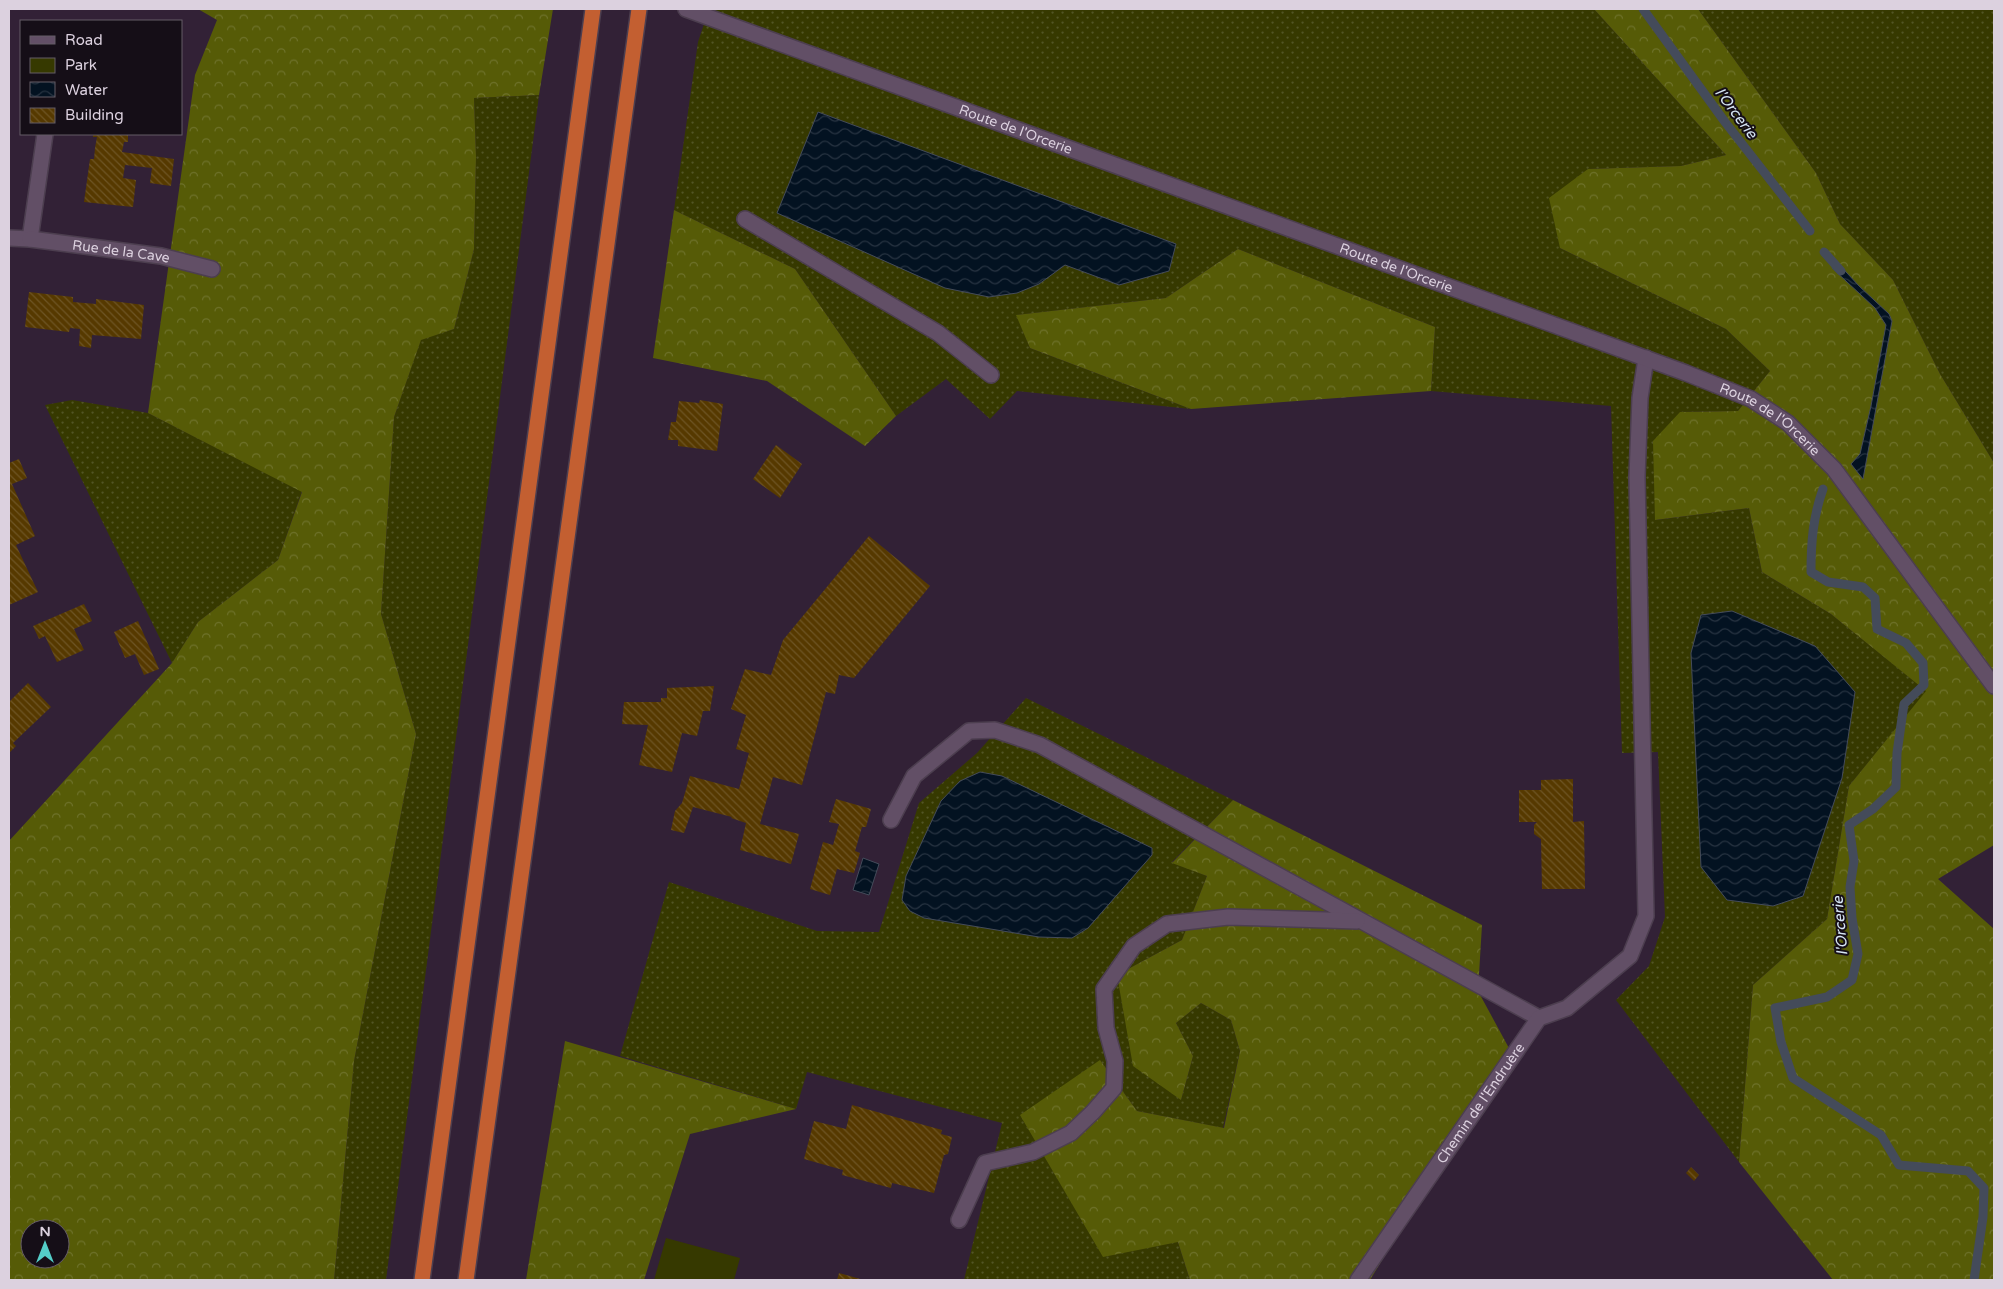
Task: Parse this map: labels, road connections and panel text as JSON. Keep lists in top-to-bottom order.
{
  "streets": {
    "street": ["Route de l'Orcerie", "Rue de la Cave", "Chemin de l'Endruère"]
  },
  "water": ["l'Orcerie"],
  "legend": [
    "Road",
    "Park",
    "Water",
    "Building"
  ],
  "north": "top"
}
